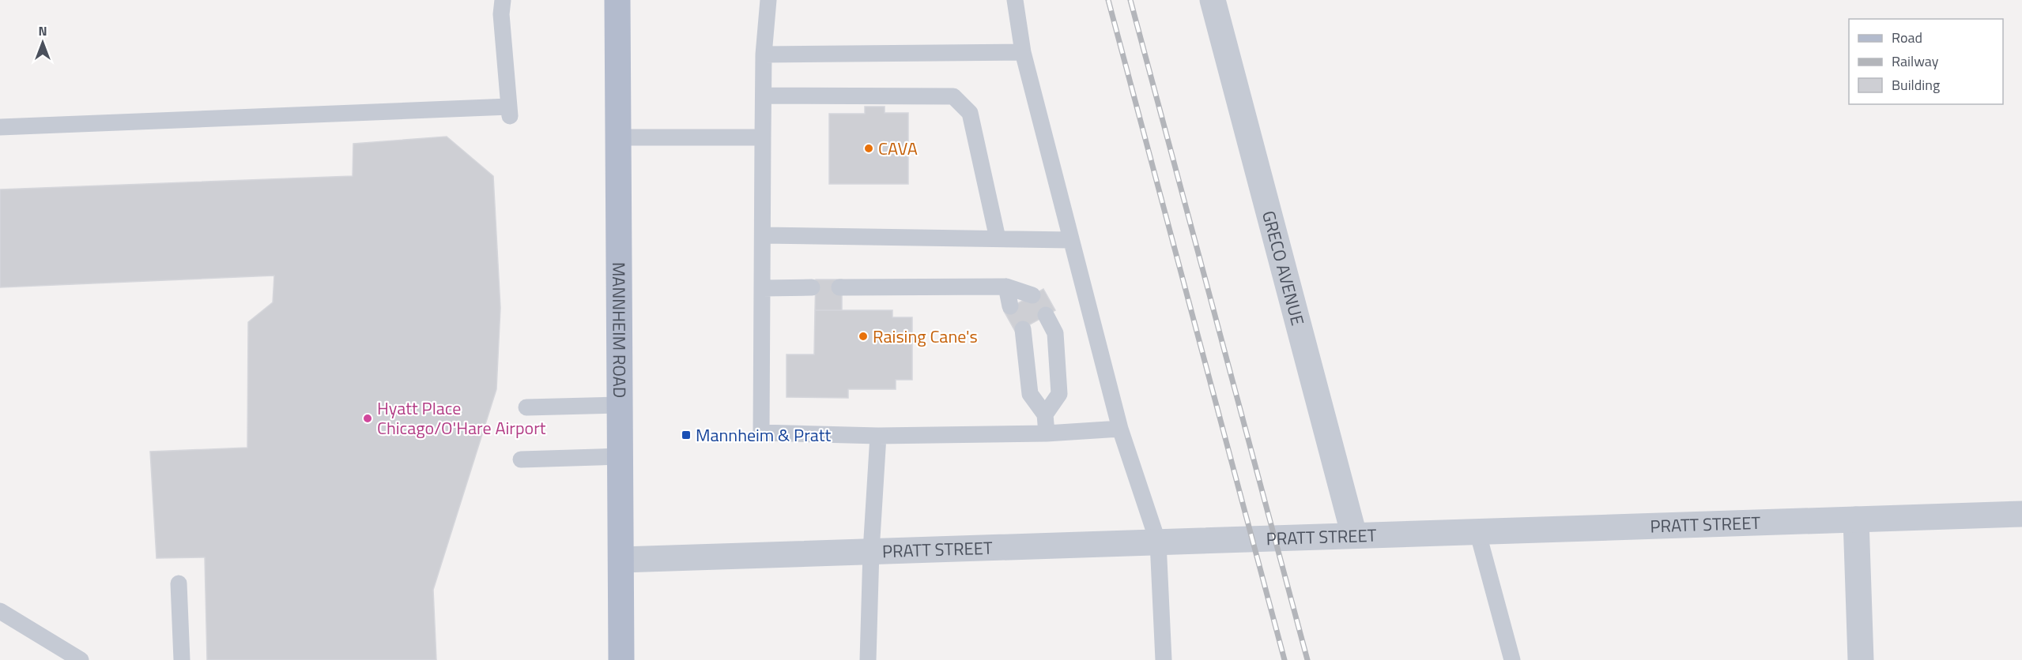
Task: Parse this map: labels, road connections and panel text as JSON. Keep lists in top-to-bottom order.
{
  "streets": {
    "main road": ["MANNHEIM ROAD"],
    "street": ["GRECO AVENUE", "PRATT STREET"]
  },
  "crossings": [
    ["GRECO AVENUE", "PRATT STREET"],
    ["MANNHEIM ROAD", "PRATT STREET"]
  ],
  "places": {
    "other": ["CAVA", "Raising Cane's", "Hyatt Place Chicago/O'Hare Airport"],
    "transit": ["Mannheim & Pratt"]
  },
  "legend": ["Road", "Railway", "Building"],
  "north": "top"
}
